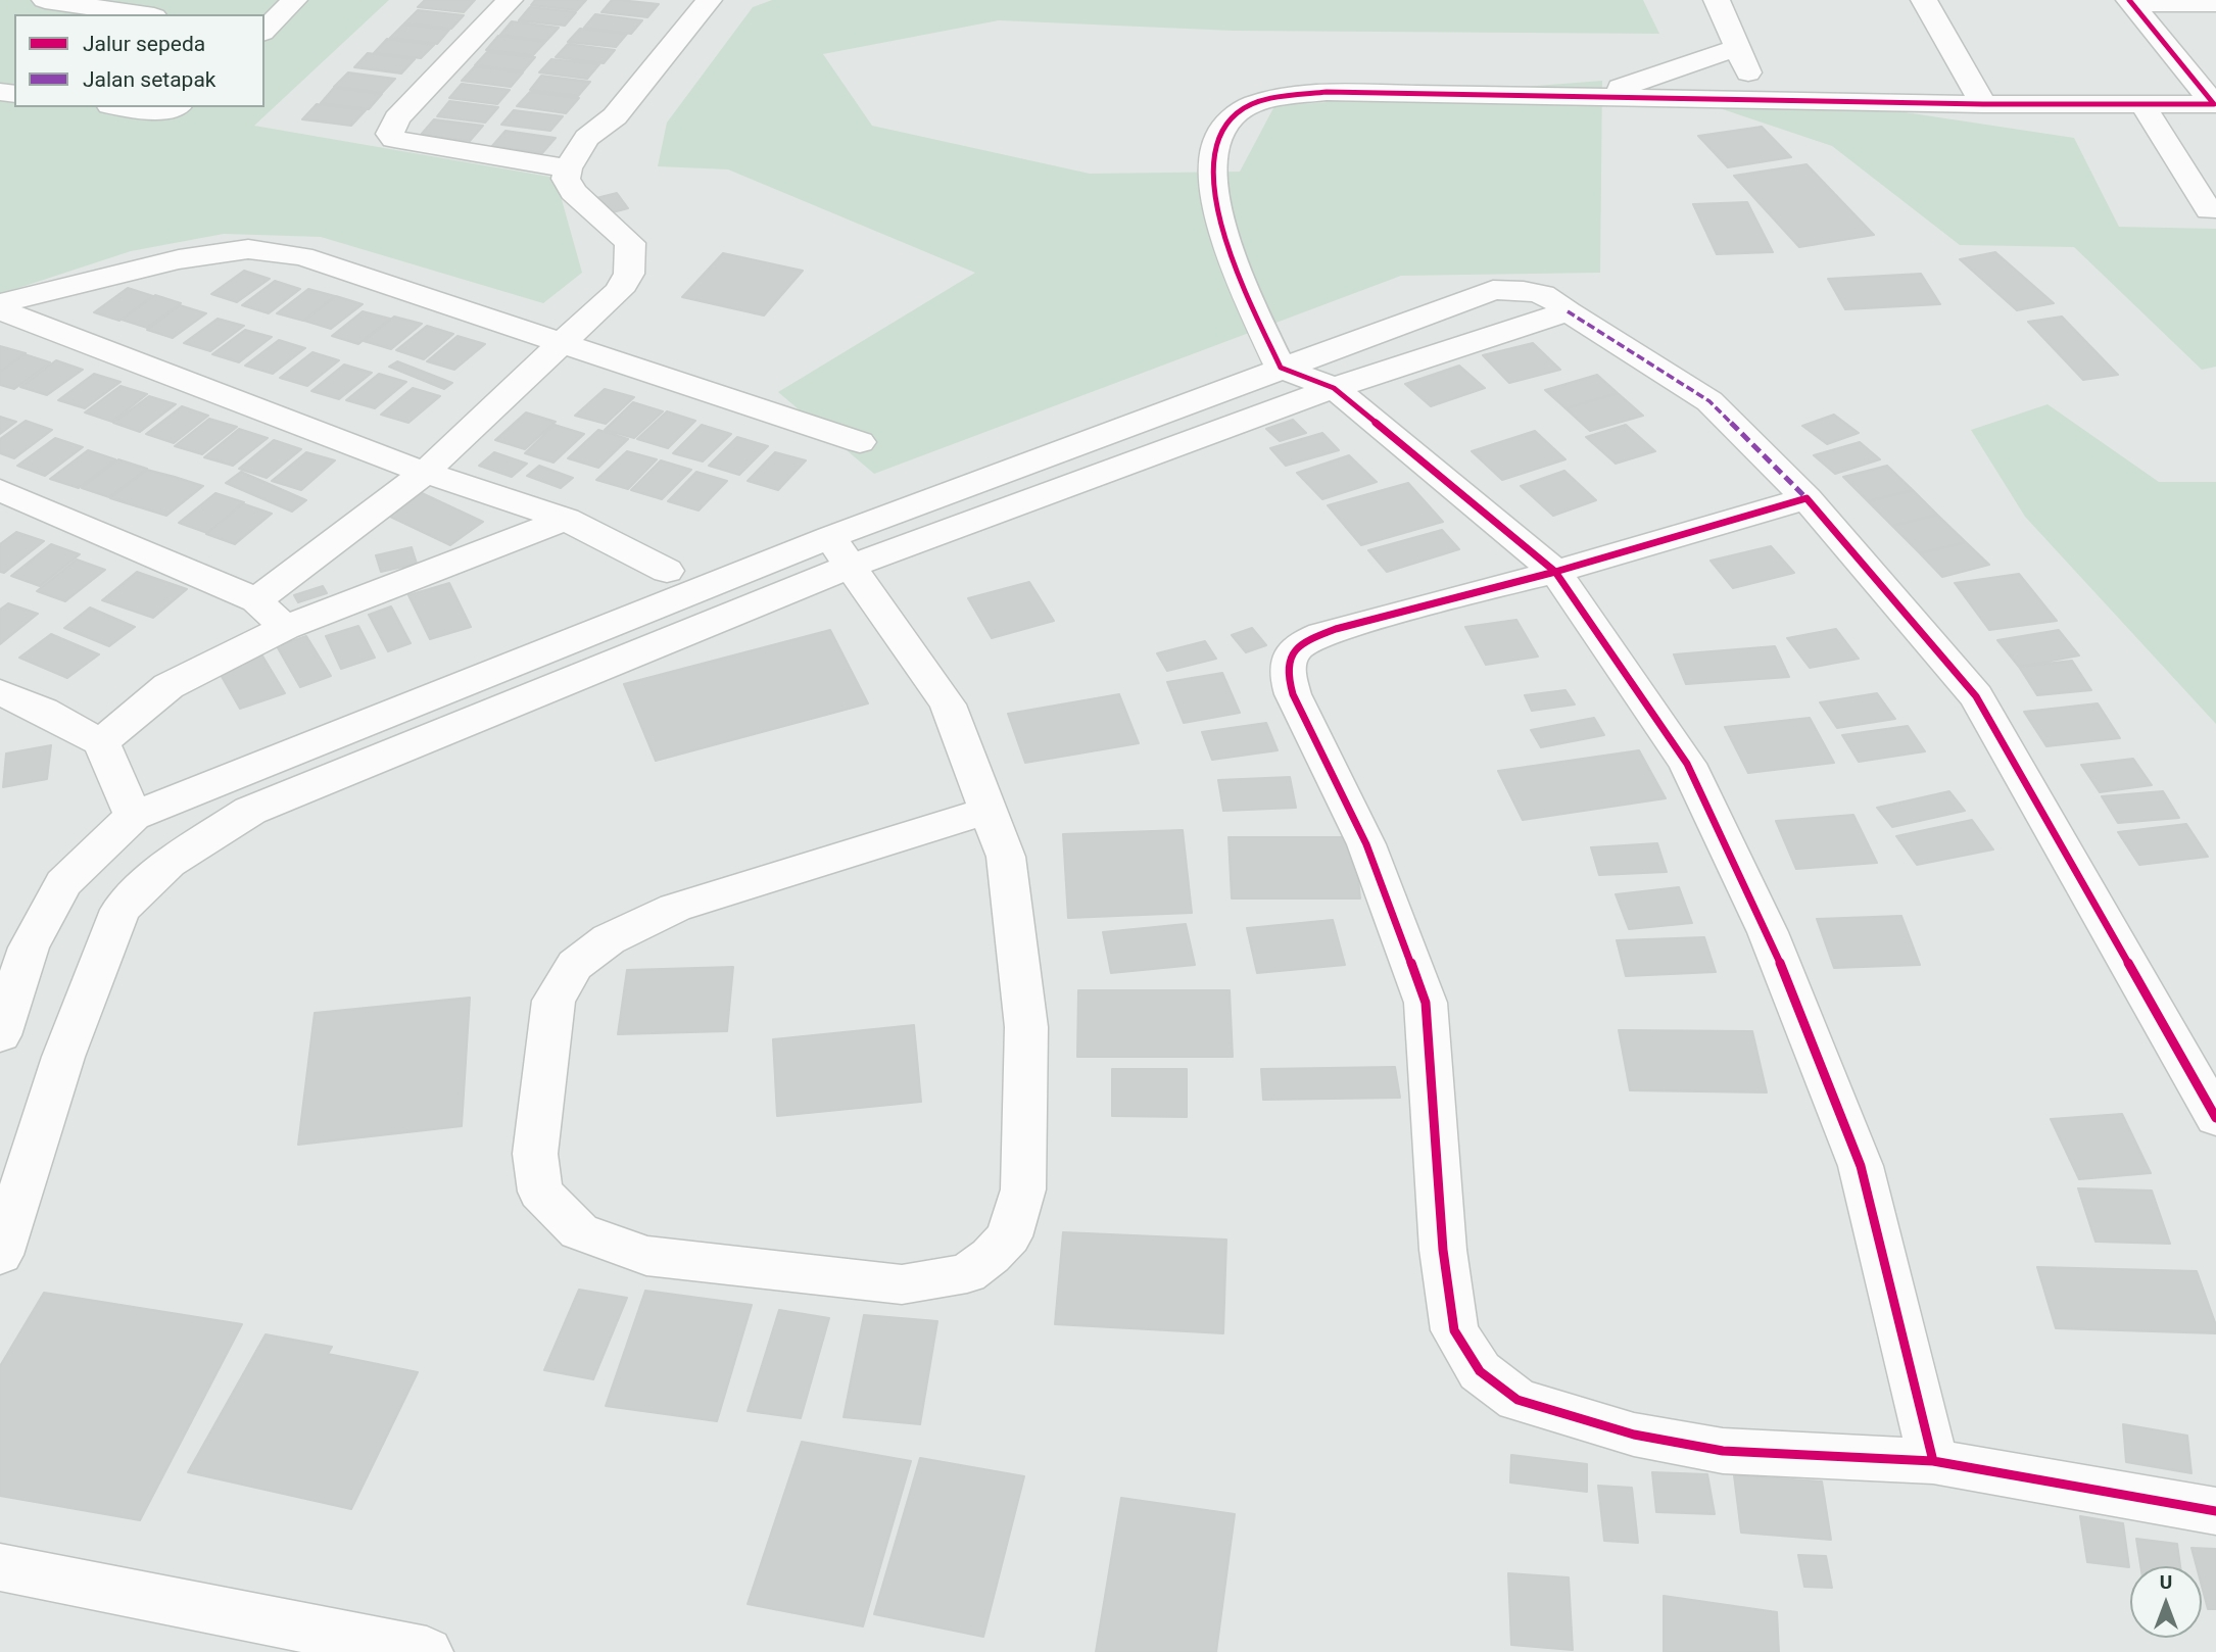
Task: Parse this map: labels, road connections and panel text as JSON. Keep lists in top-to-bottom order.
{
  "legend": ["Jalur sepeda", "Jalan setapak"],
  "north": "top"
}
